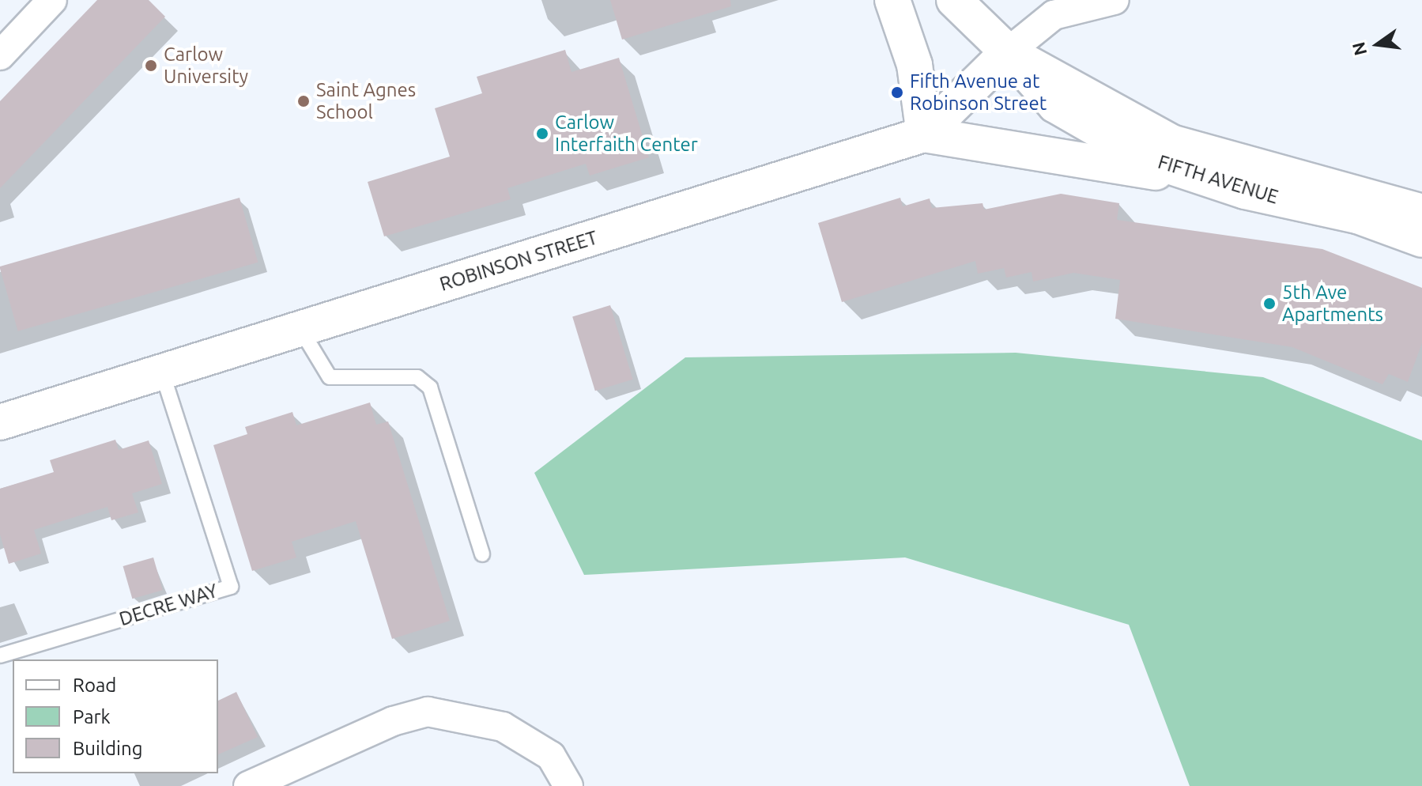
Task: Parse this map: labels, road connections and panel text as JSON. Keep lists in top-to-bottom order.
{
  "streets": {
    "main road": ["FIFTH AVENUE", "ROBINSON STREET"],
    "lane": ["DECRE WAY"]
  },
  "crossings": [
    ["FIFTH AVENUE", "ROBINSON STREET"],
    ["ROBINSON STREET", "DECRE WAY"]
  ],
  "places": [
    "Carlow University",
    "Fifth Avenue at Robinson Street",
    "Saint Agnes School",
    "Carlow Interfaith Center",
    "5th Ave Apartments"
  ],
  "legend": ["Road", "Park", "Building"],
  "north": "left"
}
